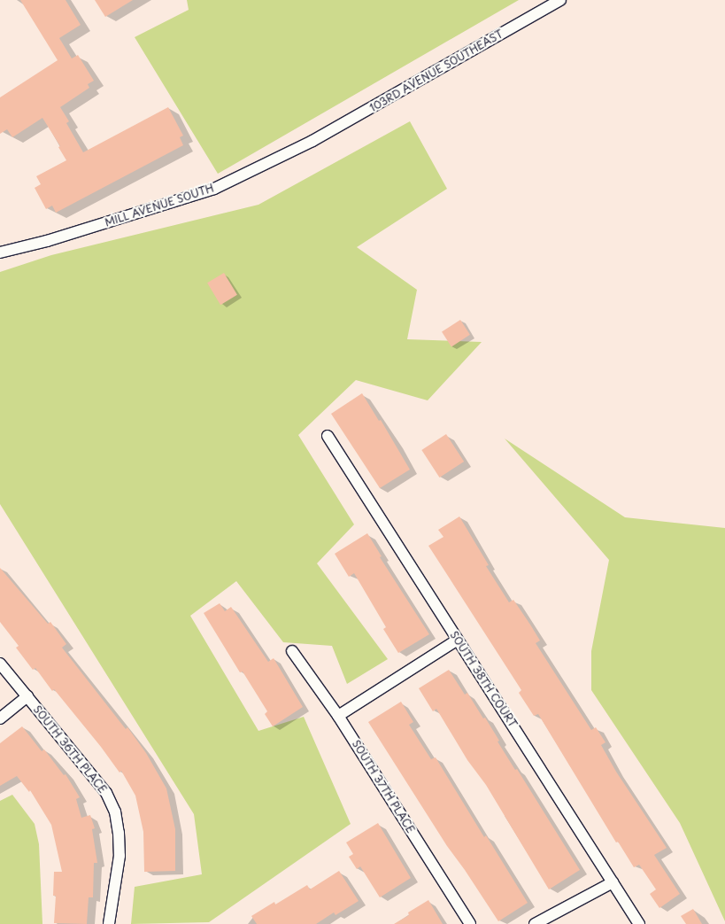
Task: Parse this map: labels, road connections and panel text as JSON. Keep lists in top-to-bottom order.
{
  "streets": {
    "street": [
      "103RD AVENUE SOUTHEAST",
      "MILL AVENUE SOUTH",
      "SOUTH 38TH COURT",
      "SOUTH 36TH PLACE",
      "SOUTH 37TH PLACE"
    ]
  },
  "crossings": [
    ["103RD AVENUE SOUTHEAST", "MILL AVENUE SOUTH"]
  ]
}
